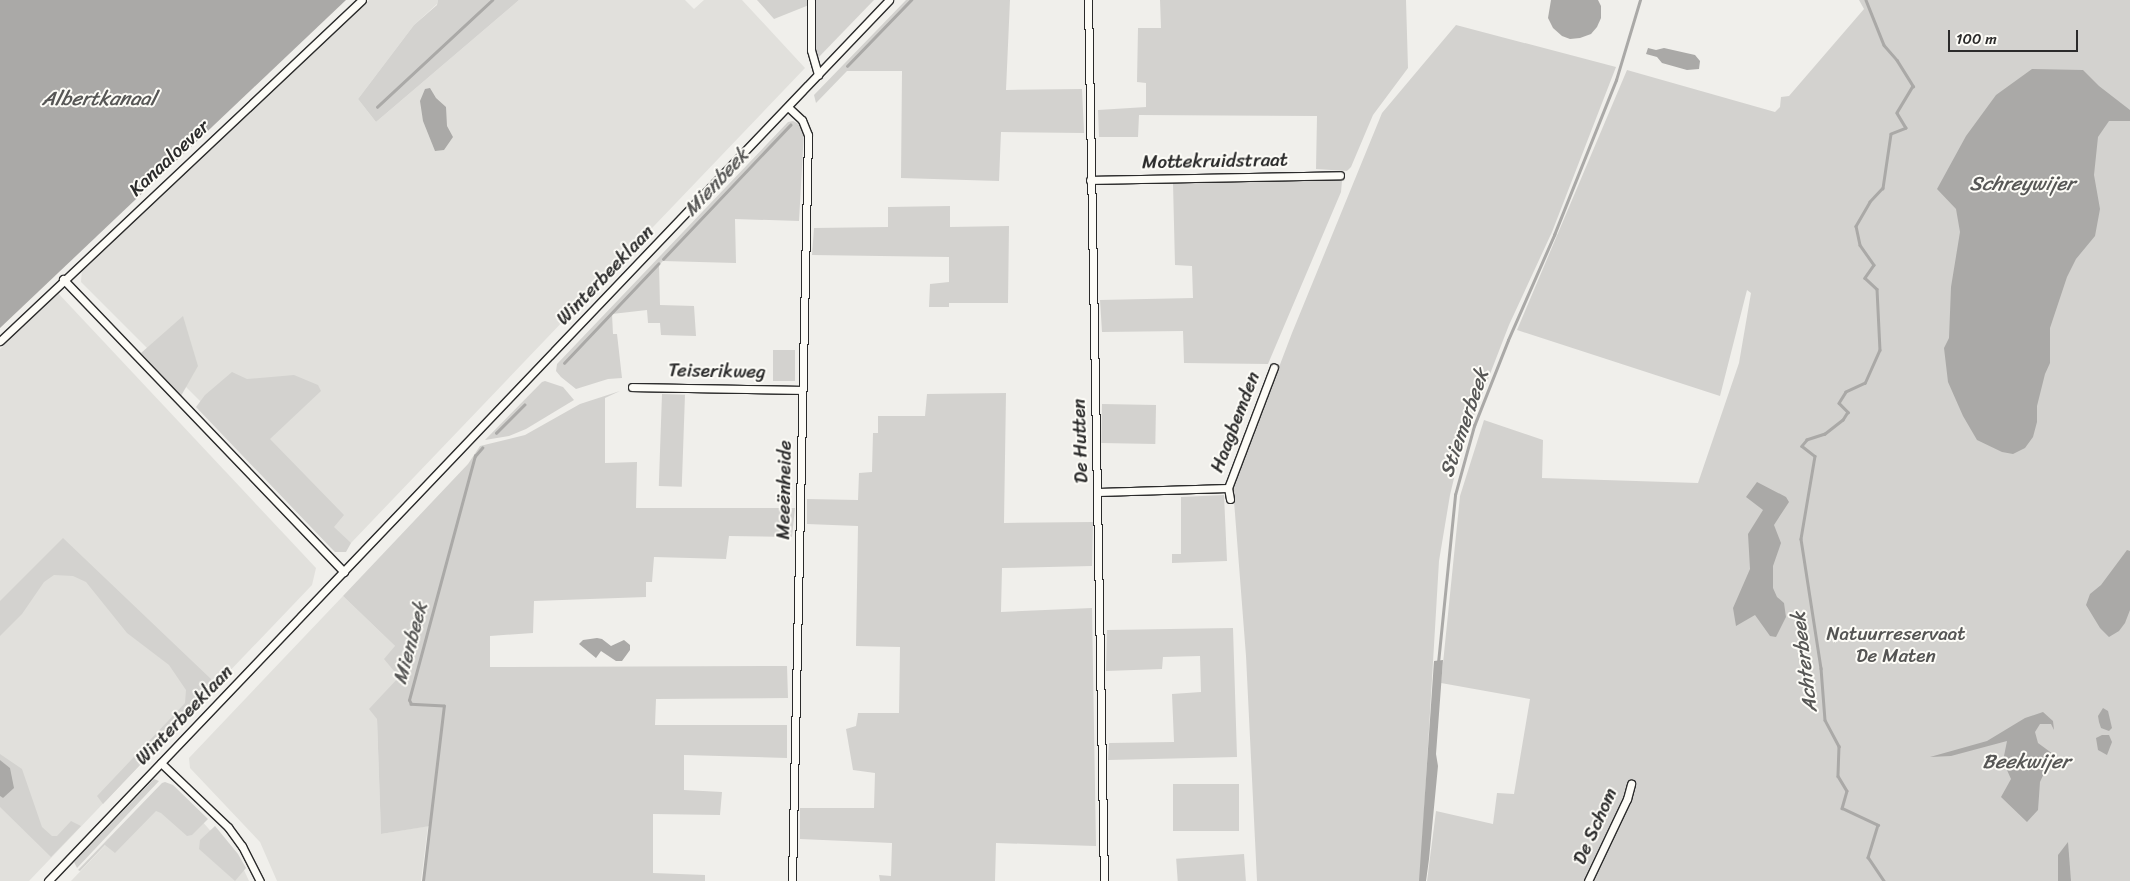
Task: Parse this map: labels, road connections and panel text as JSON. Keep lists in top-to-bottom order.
{
  "streets": {
    "street": [
      "Kanaaloever",
      "Mottekruidstraat",
      "Winterbeeklaan",
      "Teiserikweg",
      "Haagbemden",
      "De Hutten",
      "Meeënheide",
      "De Schom"
    ]
  },
  "crossings": [
    ["Mottekruidstraat", "De Hutten"],
    ["Winterbeeklaan", "Meeënheide"],
    ["Teiserikweg", "Meeënheide"],
    ["Haagbemden", "De Hutten"]
  ],
  "water": [
    "Albertkanaal",
    "Mienbeek",
    "Schreywijer",
    "Stiemerbeek",
    "Achterbeek",
    "Beekwijer"
  ],
  "parks": ["Natuurreservaat De Maten"],
  "scale_bar": "100 m"
}
